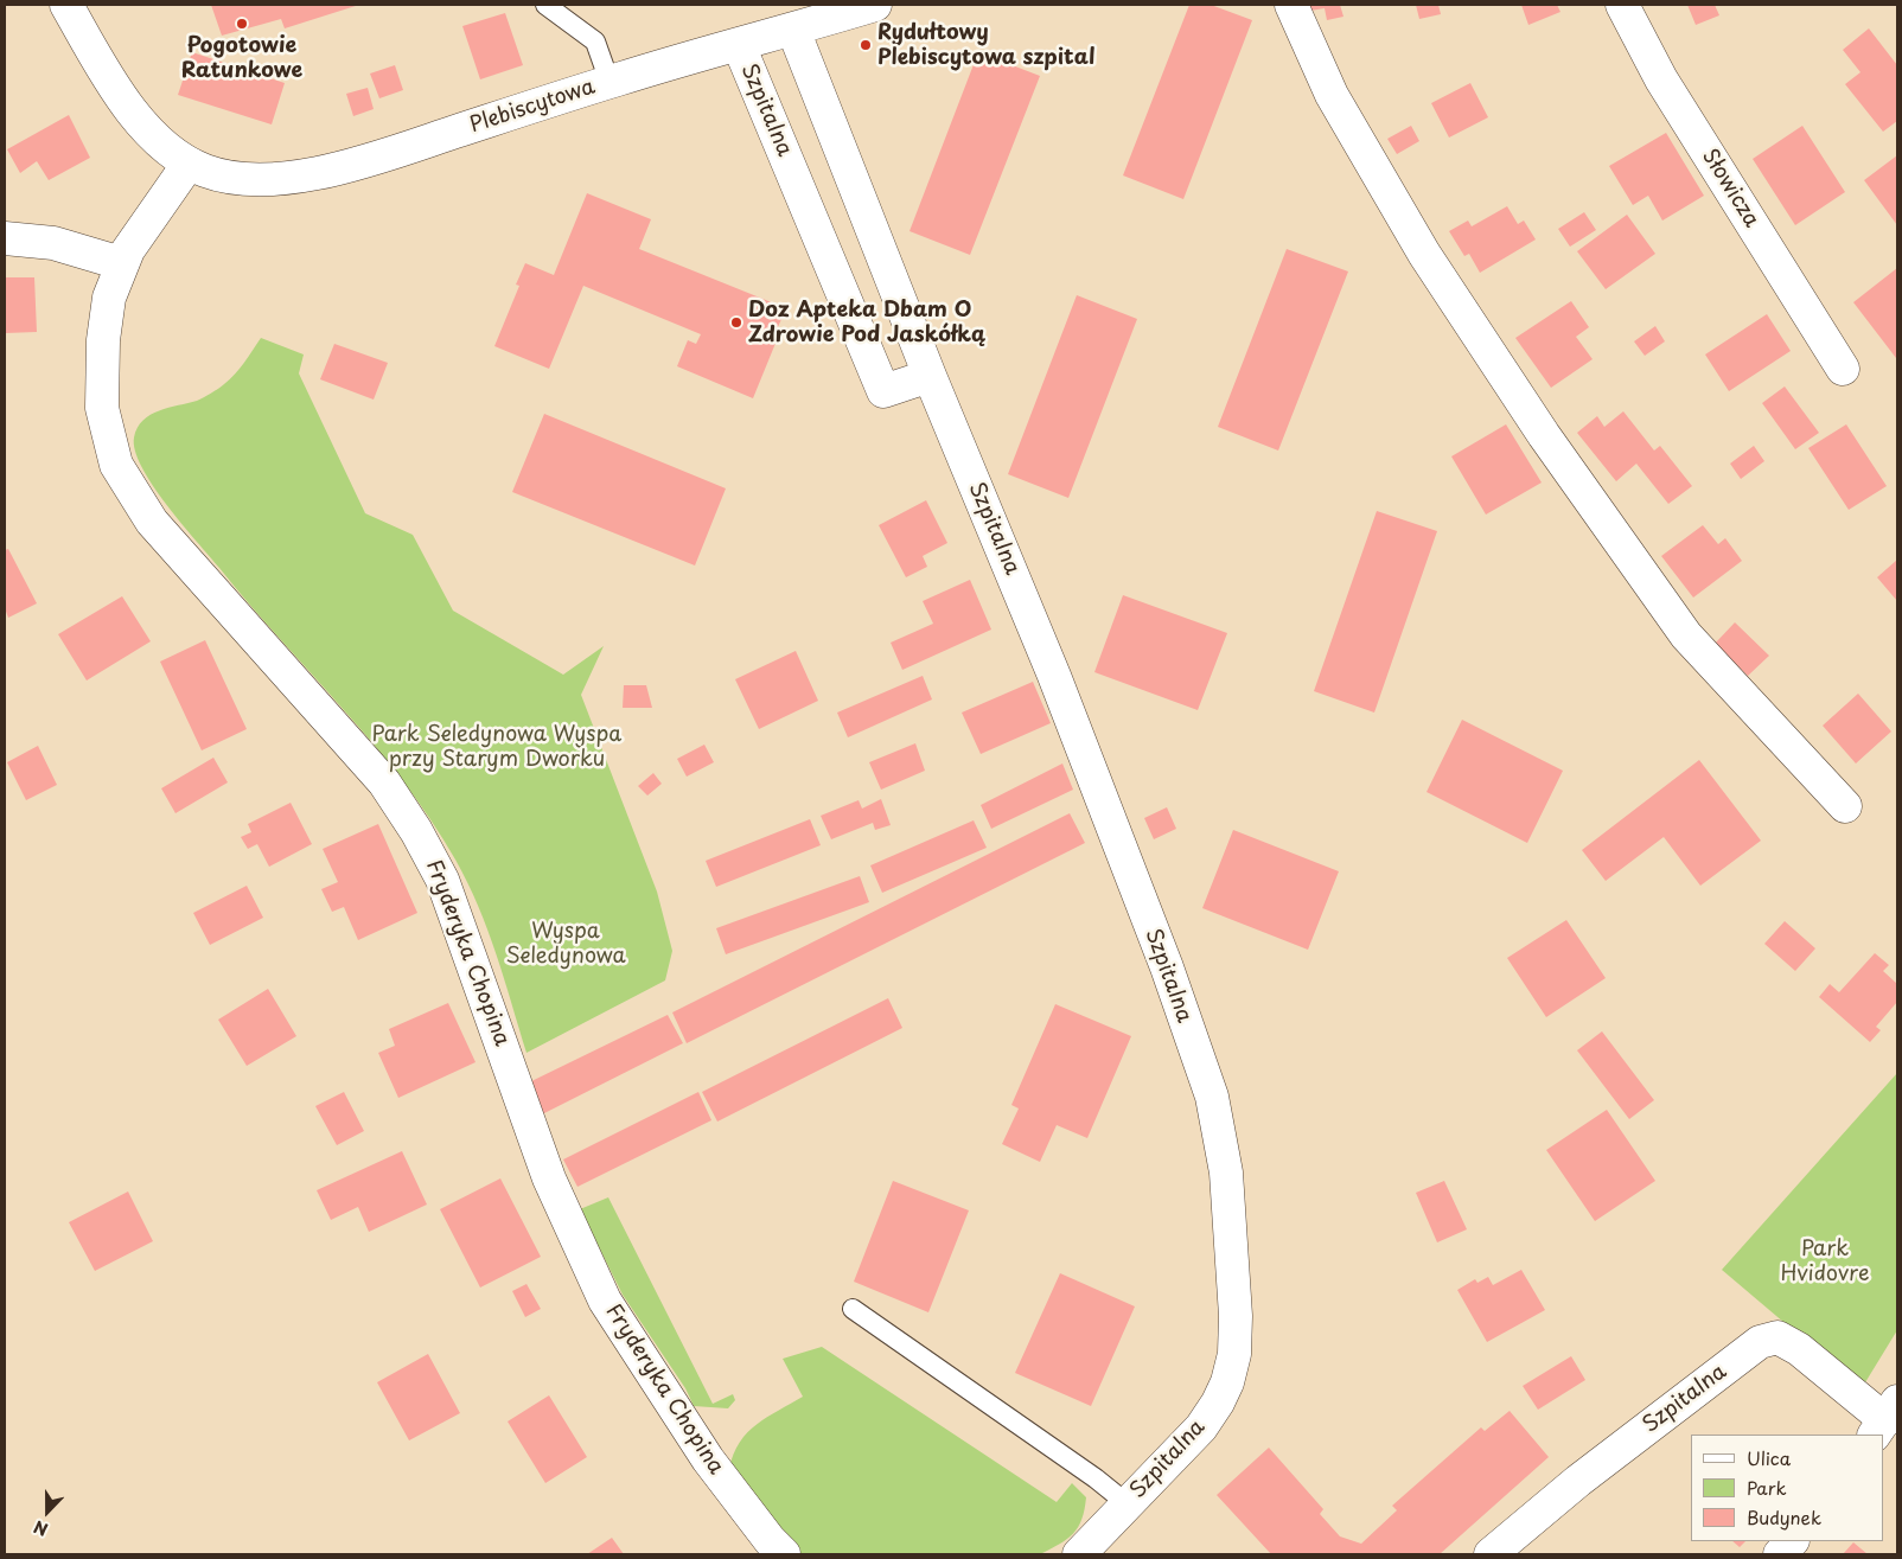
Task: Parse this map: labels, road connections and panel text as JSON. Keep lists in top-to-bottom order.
{
  "streets": {
    "street": [
      "Plebiscytowa",
      "Szpitalna",
      "Słowicza",
      "Fryderyka Chopina"
    ]
  },
  "crossings": [
    ["Plebiscytowa", "Szpitalna"],
    ["Plebiscytowa", "Fryderyka Chopina"]
  ],
  "parks": ["Park Seledynowa Wyspa przy Starym Dworku", "Wyspa Seledynowa", "Park Hvidovre"],
  "places": ["Pogotowie Ratunkowe", "Rydułtowy Plebiscytowa szpital", "Doz Apteka Dbam O Zdrowie Pod Jaskółką"],
  "legend": ["Ulica", "Park", "Budynek"],
  "north": "bottom"
}
